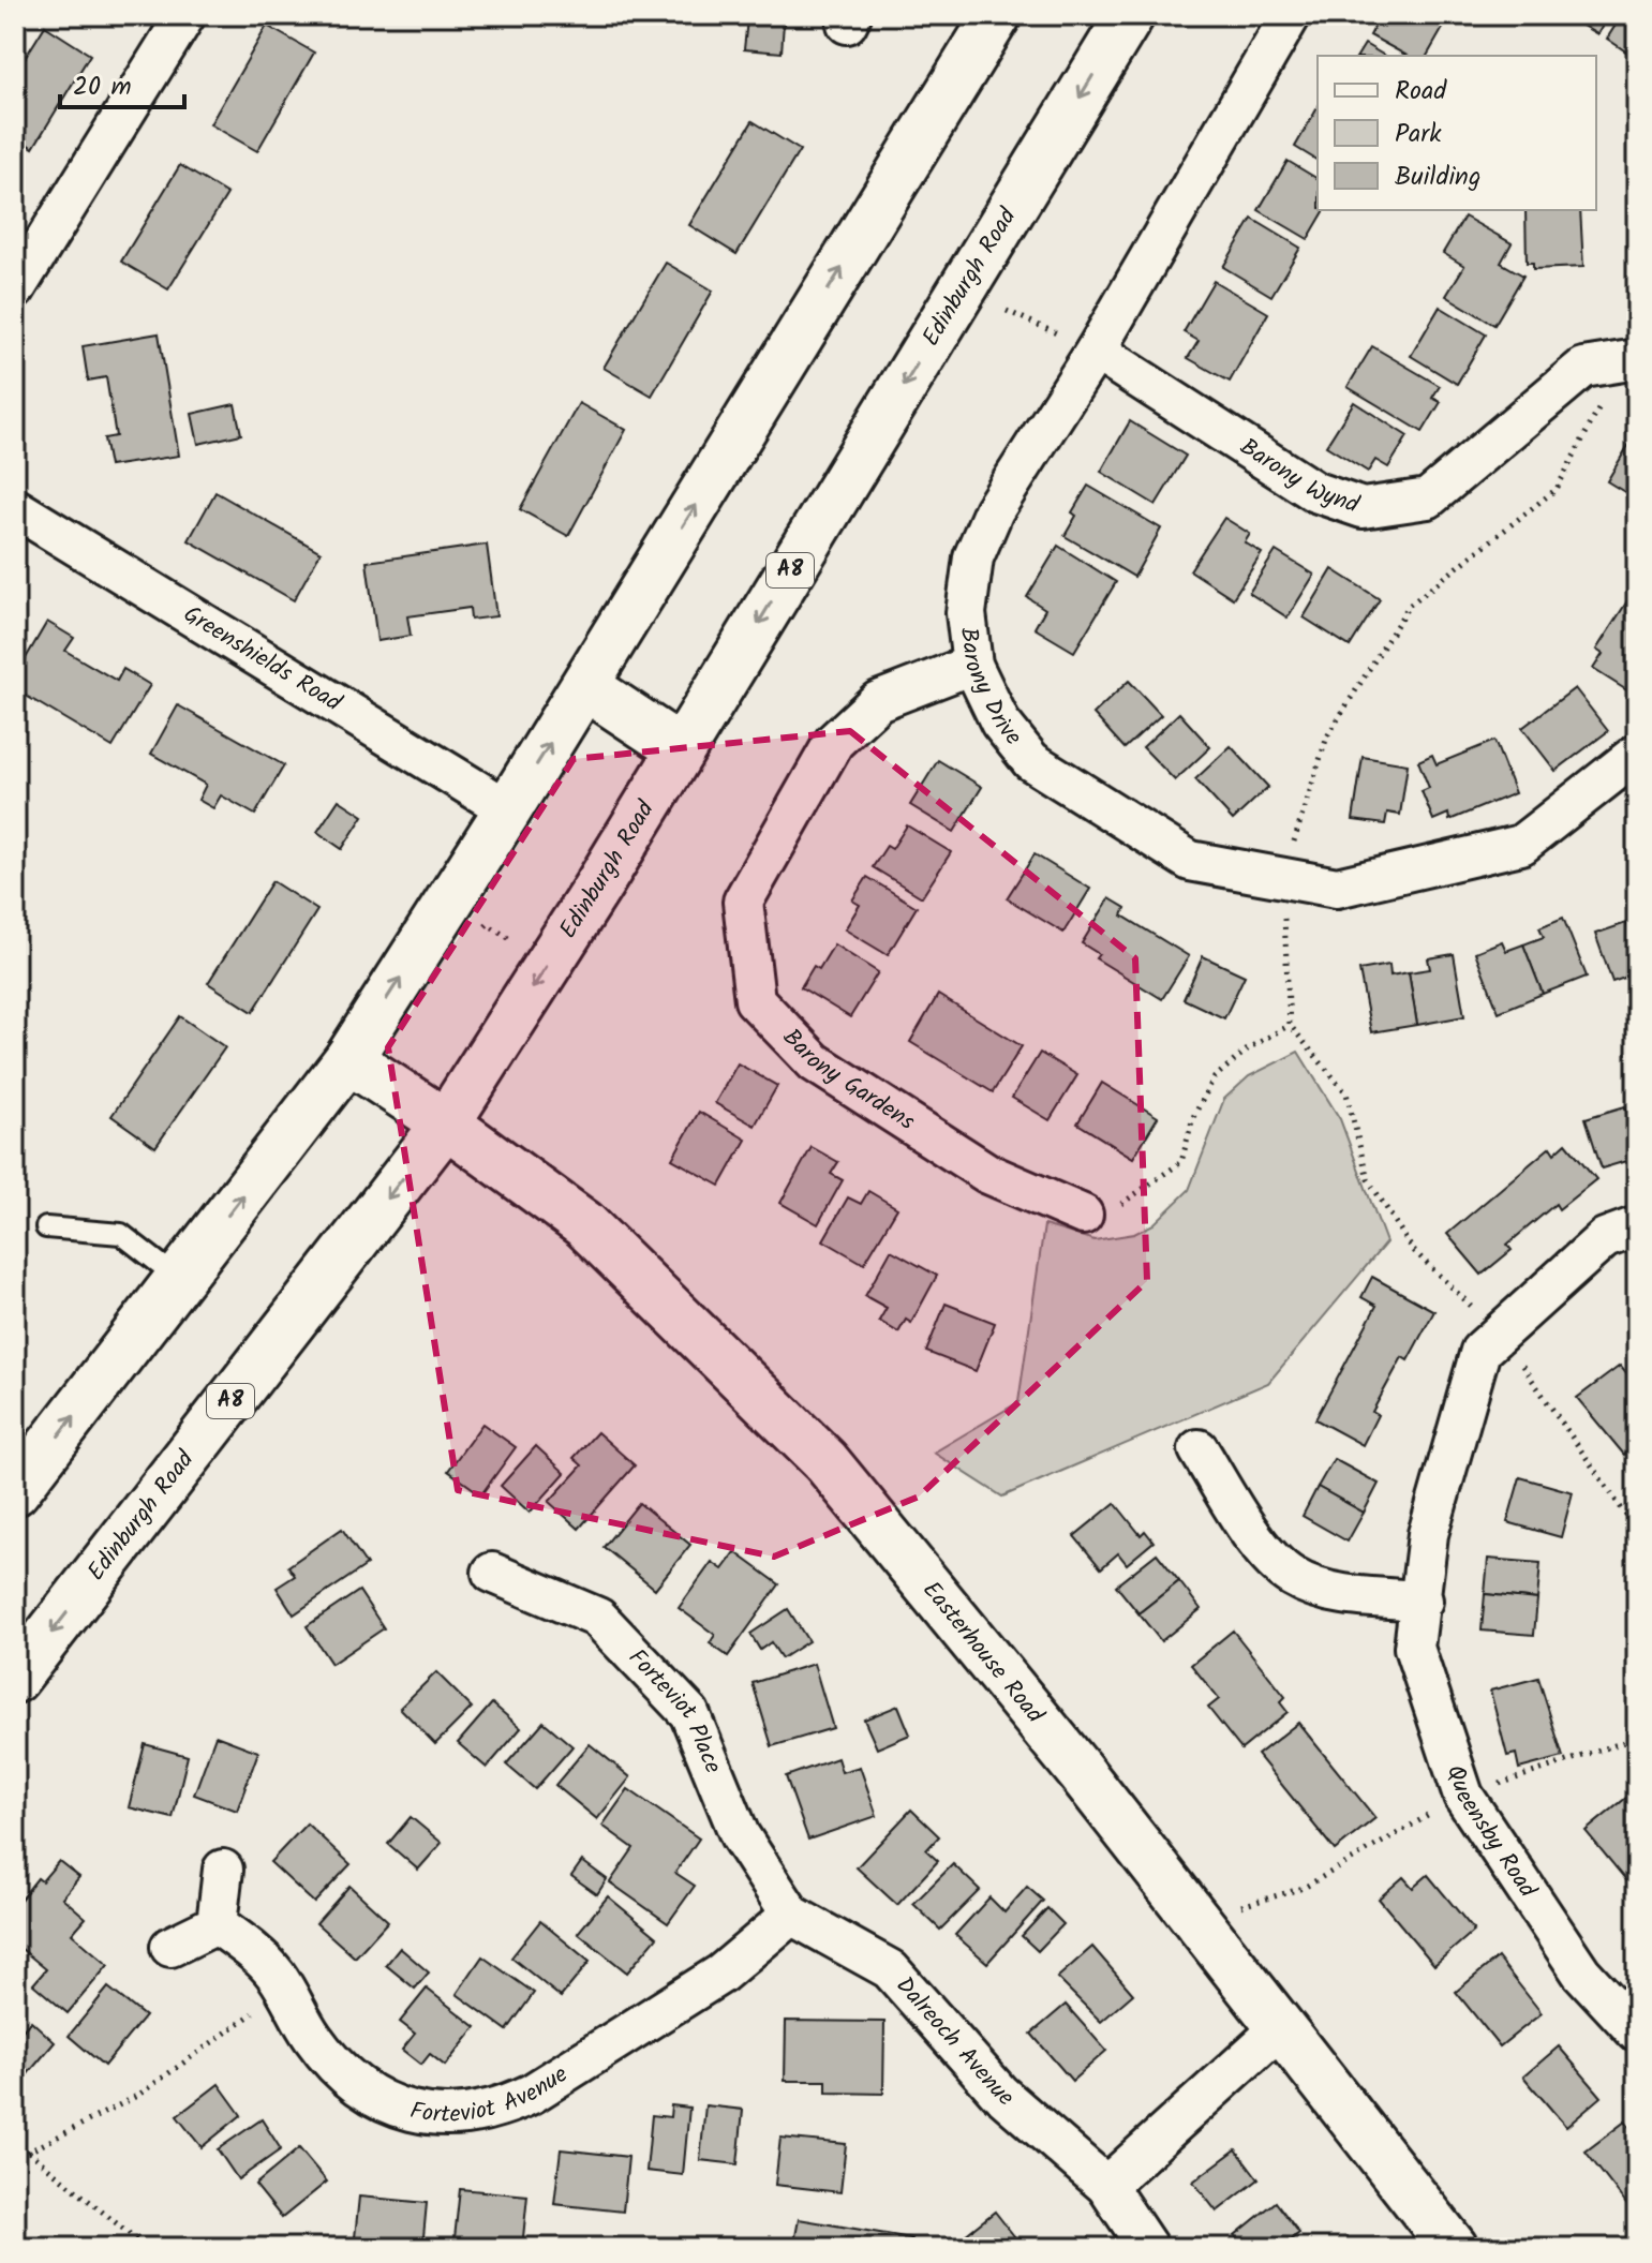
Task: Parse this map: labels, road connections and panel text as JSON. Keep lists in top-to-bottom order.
{
  "streets": {
    "main road": ["Edinburgh Road", "A8", "Easterhouse Road"],
    "street": [
      "Barony Wynd",
      "Greenshields Road",
      "Barony Drive",
      "Barony Gardens",
      "Forteviot Place",
      "Queensby Road",
      "Dalreoch Avenue",
      "Forteviot Avenue"
    ]
  },
  "crossings": [
    ["Edinburgh Road", "Easterhouse Road"],
    ["Barony Wynd", "Barony Drive"],
    ["Barony Drive", "Barony Gardens"],
    ["Forteviot Place", "Dalreoch Avenue"],
    ["Forteviot Place", "Forteviot Avenue"],
    ["Dalreoch Avenue", "Forteviot Avenue"]
  ],
  "legend": ["Road", "Park", "Building"],
  "scale_bar": "20 m"
}
